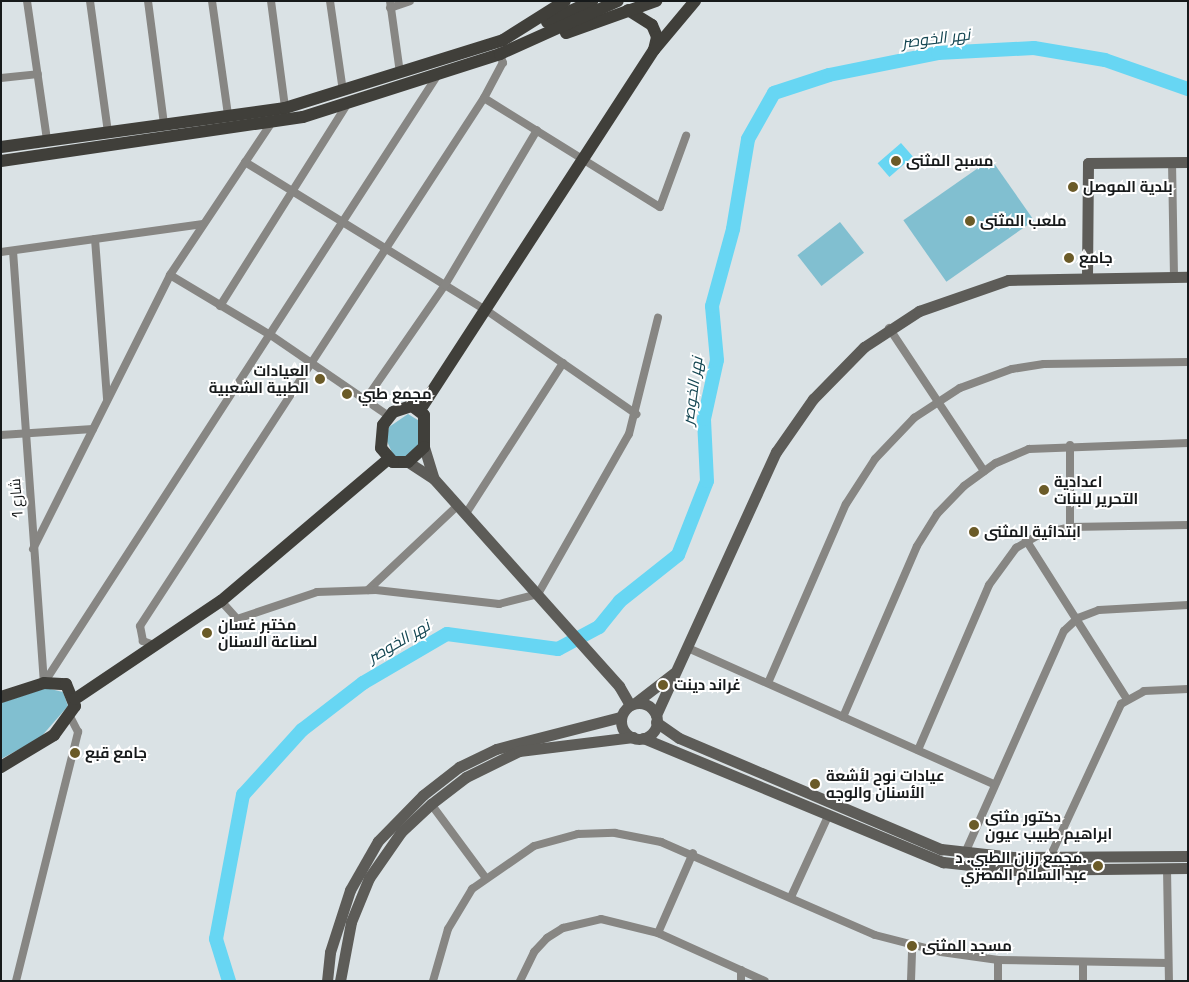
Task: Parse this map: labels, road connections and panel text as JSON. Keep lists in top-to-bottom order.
{
  "streets": {
    "street": ["شارع 1"]
  },
  "water": ["نهر الخوصر"],
  "places": [
    "مسبح المثنى",
    "بلدية الموصل",
    "ملعب المثنى",
    "جامع",
    "العيادات الطبية الشعبية",
    "مجمع طبي",
    "اعدادية التحرير للبنات",
    "ابتدائية المثنى",
    "مختبر غسان لصناعة الاسنان",
    "غراند دينت",
    "جامع قبع",
    "عيادات نوح لأشعة الأسنان والوجه",
    "دكتور مثنى ابراهيم طبيب عيون",
    "مجمع رزان الطبي. د. عبد السلام المصري",
    "مسجد المثنى"
  ]
}
